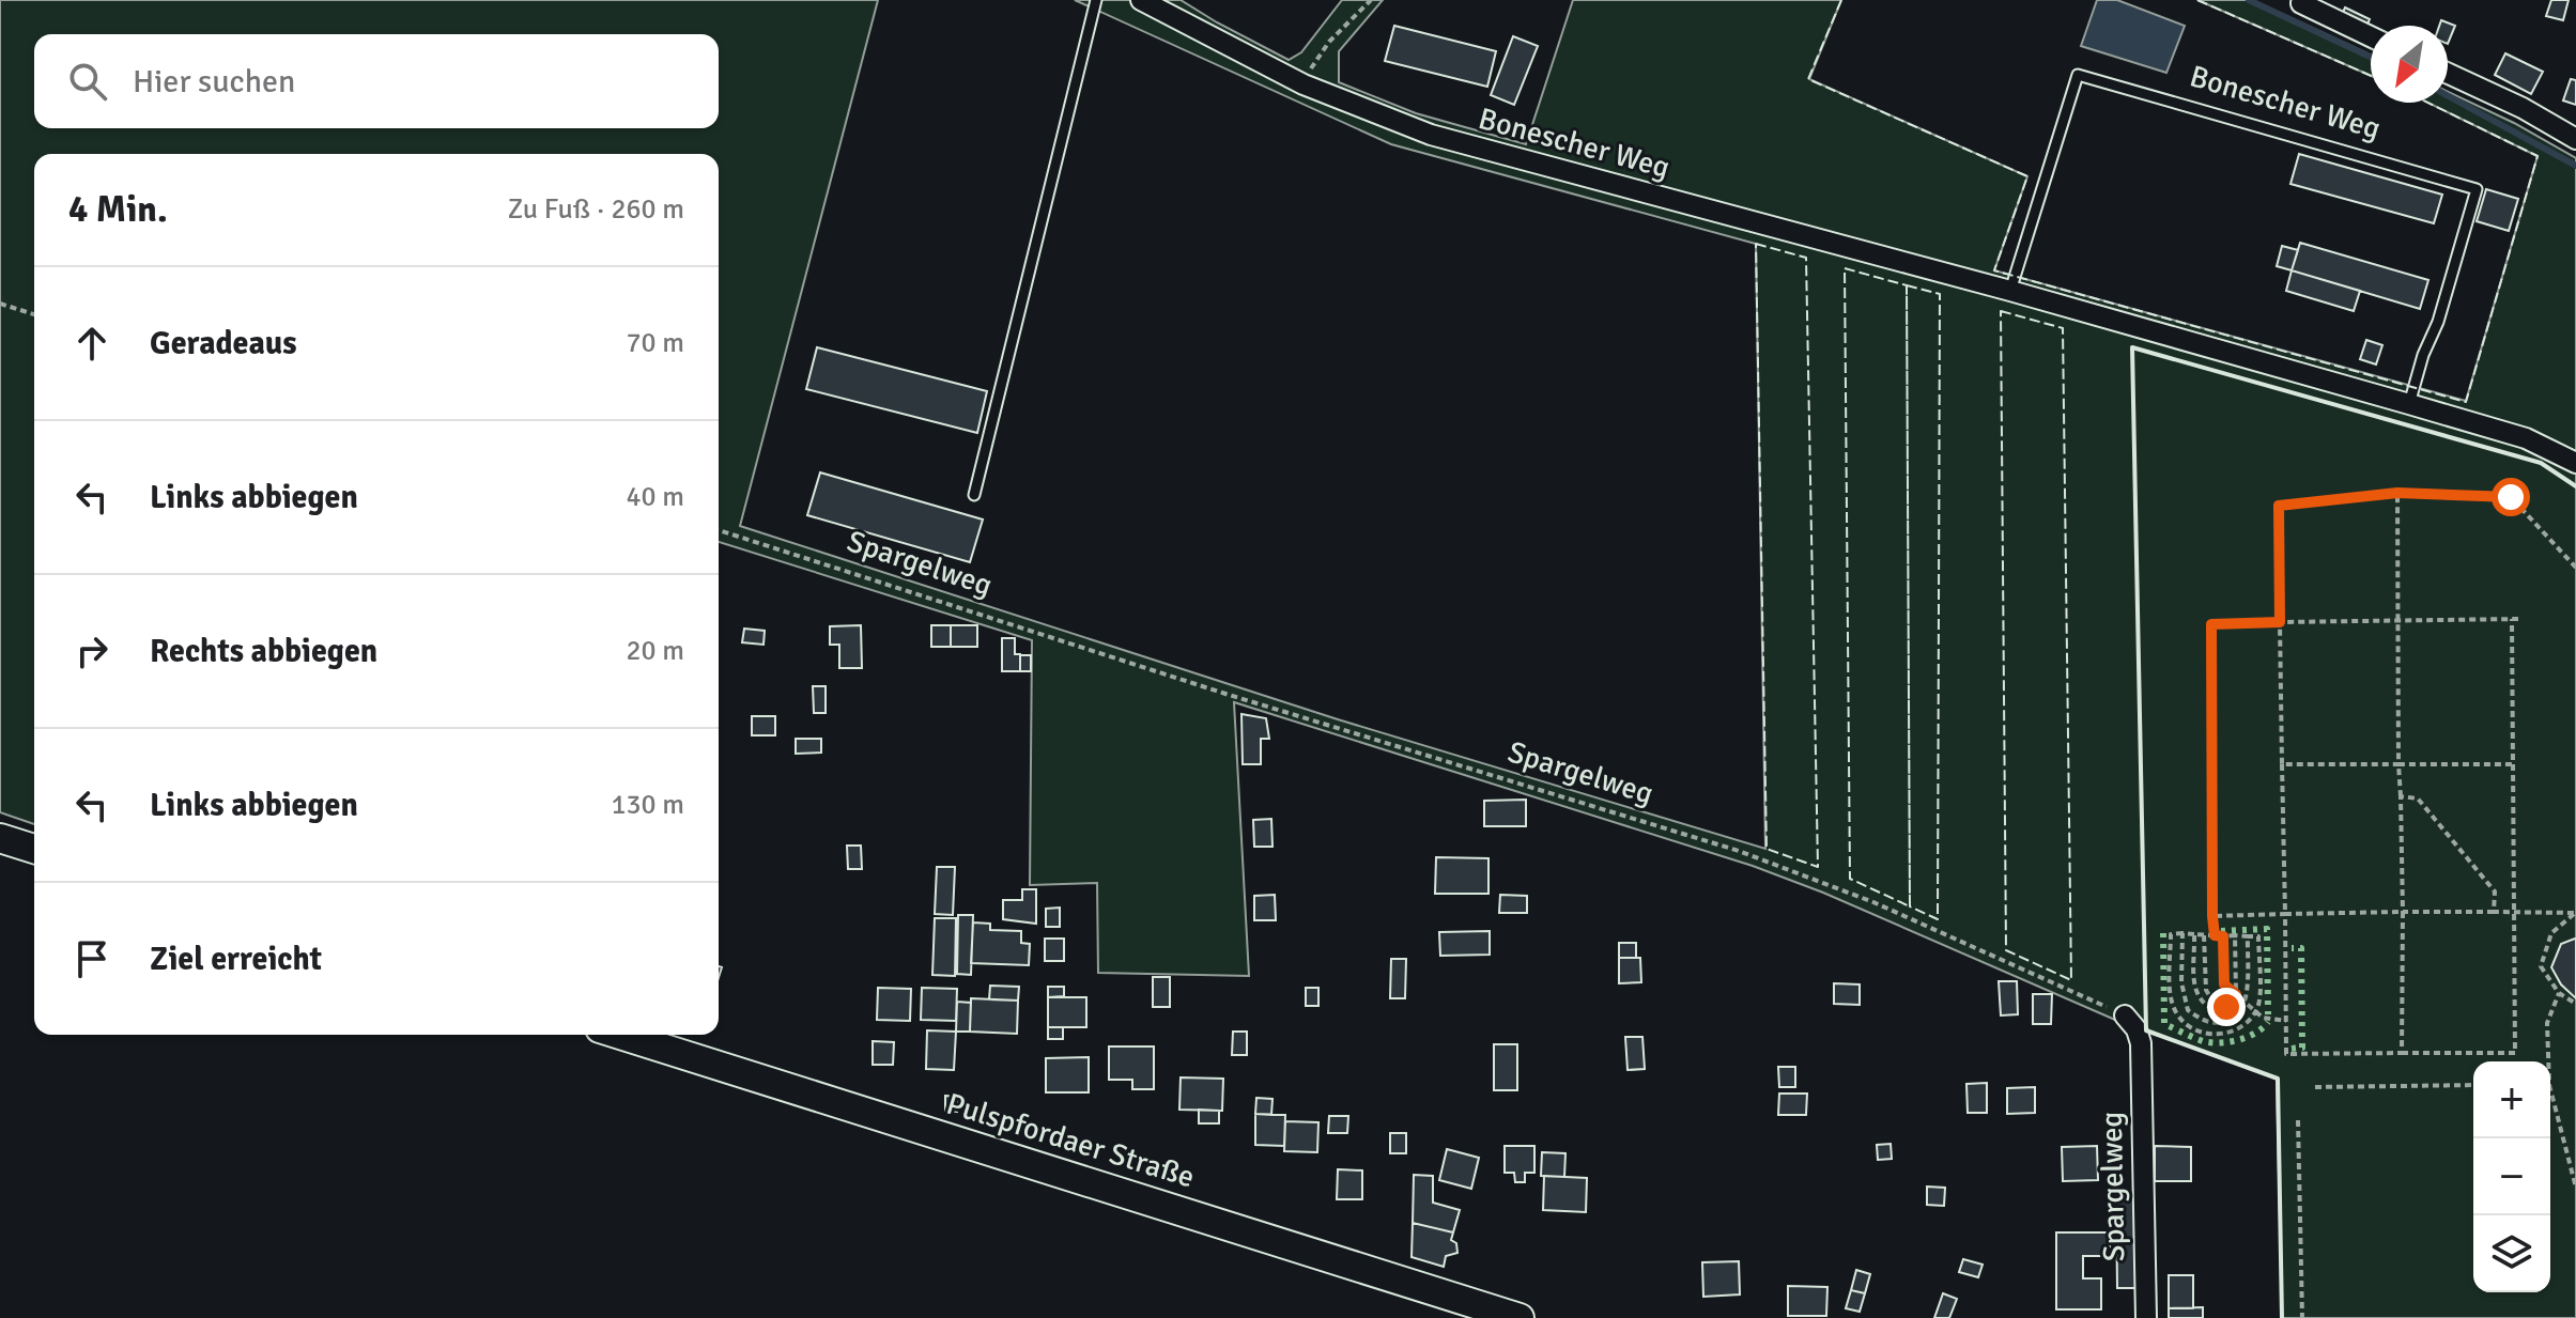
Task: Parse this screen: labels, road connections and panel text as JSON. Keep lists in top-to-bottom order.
{
  "streets": {
    "main road": ["Pulspfordaer Straße"],
    "street": ["Bonescher Weg", "Spargelweg"]
  },
  "north": "bottom left",
  "page": {
    "search": "Hier suchen",
    "heading": ["4 Min.", "Zu Fuß · 260 m"],
    "list": [
      ["Geradeaus", "70 m"],
      ["Links abbiegen", "40 m"],
      ["Rechts abbiegen", "20 m"],
      ["Links abbiegen", "130 m"],
      "Ziel erreicht"
    ],
    "map_buttons": ["+", "−"]
  }
}
